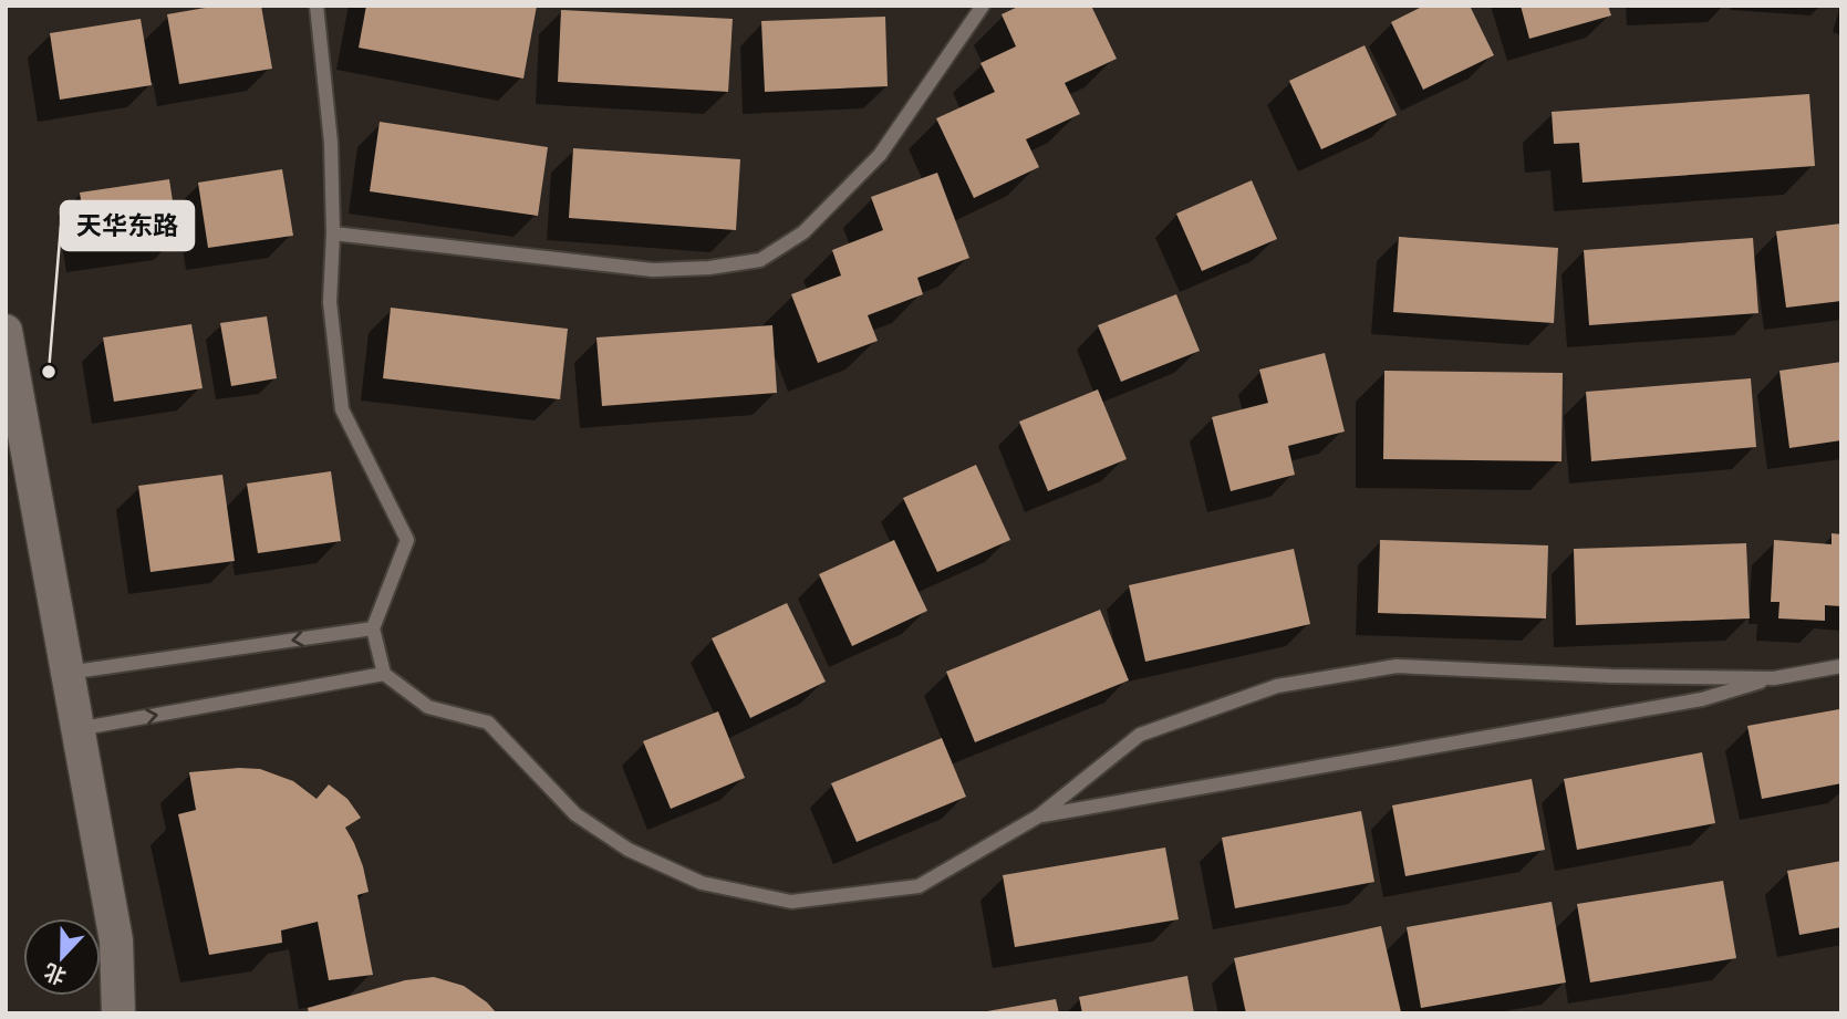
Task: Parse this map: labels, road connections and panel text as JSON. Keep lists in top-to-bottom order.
{
  "places": ["天华东路"],
  "north": "bottom"
}
